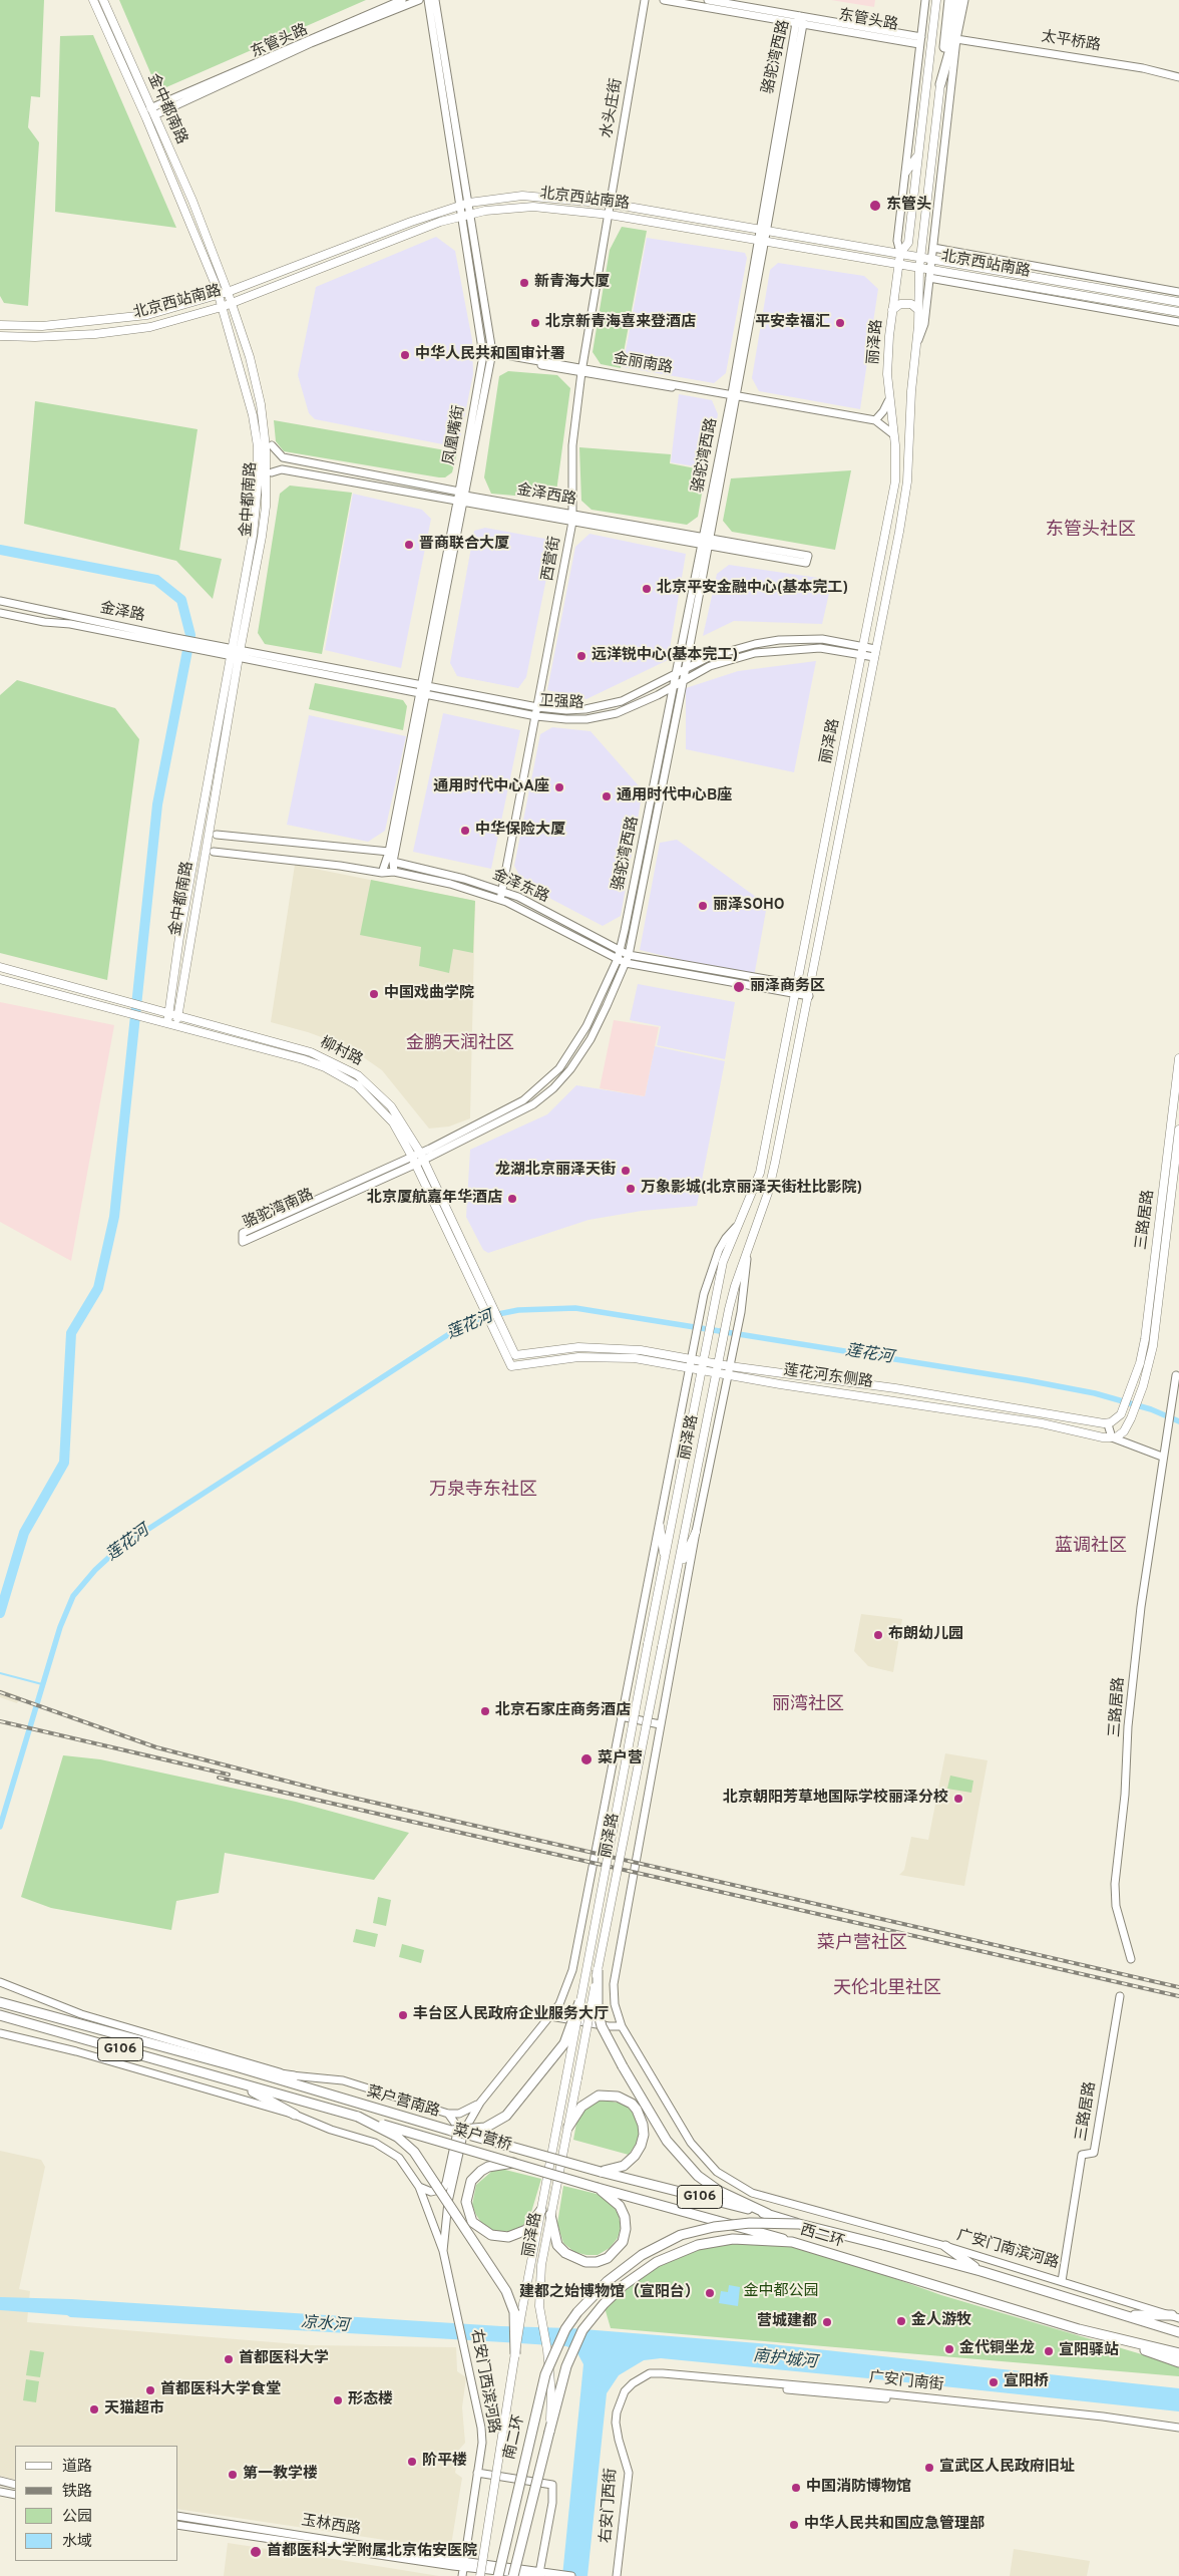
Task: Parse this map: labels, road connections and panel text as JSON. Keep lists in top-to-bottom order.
{
  "streets": {
    "highway": [
      "丽泽路",
      "G106",
      "菜户营南路",
      "菜户营桥",
      "西二环",
      "南二环"
    ],
    "main road": [
      "金中都南路",
      "北京西站南路",
      "柳村路",
      "三路居路",
      "莲花河东侧路"
    ],
    "street": [
      "东管头路",
      "太平桥路",
      "骆驼湾西路",
      "水头庄街",
      "金丽南路",
      "凤凰嘴街",
      "金泽西路",
      "西营街",
      "金泽路",
      "卫强路",
      "金泽东路",
      "骆驼湾南路",
      "广安门南滨河路",
      "右安门西滨河路",
      "广安门南街",
      "右安门西街",
      "玉林西路"
    ]
  },
  "crossings": [
    ["东管头路", "骆驼湾西路"],
    ["东管头路", "金中都南路"],
    ["东管头路", "丽泽路"],
    ["太平桥路", "丽泽路"],
    ["骆驼湾西路", "北京西站南路"],
    ["骆驼湾西路", "金丽南路"],
    ["骆驼湾西路", "金泽西路"],
    ["骆驼湾西路", "卫强路"],
    ["骆驼湾西路", "金泽东路"],
    ["骆驼湾西路", "骆驼湾南路"],
    ["水头庄街", "北京西站南路"],
    ["水头庄街", "西营街"],
    ["金中都南路", "北京西站南路"],
    ["金中都南路", "金泽路"],
    ["金中都南路", "卫强路"],
    ["金中都南路", "柳村路"],
    ["北京西站南路", "丽泽路"],
    ["北京西站南路", "凤凰嘴街"],
    ["北京西站南路", "西营街"],
    ["丽泽路", "卫强路"],
    ["丽泽路", "金泽东路"],
    ["丽泽路", "莲花河东侧路"],
    ["丽泽路", "西二环"],
    ["丽泽路", "广安门南滨河路"],
    ["丽泽路", "南二环"],
    ["金丽南路", "凤凰嘴街"],
    ["金丽南路", "西营街"],
    ["凤凰嘴街", "金泽西路"],
    ["凤凰嘴街", "卫强路"],
    ["凤凰嘴街", "金泽东路"],
    ["金泽西路", "西营街"],
    ["西营街", "卫强路"],
    ["西营街", "金泽东路"],
    ["金泽路", "卫强路"],
    ["金泽东路", "骆驼湾南路"],
    ["柳村路", "骆驼湾南路"],
    ["柳村路", "莲花河东侧路"],
    ["三路居路", "莲花河东侧路"],
    ["三路居路", "广安门南滨河路"],
    ["G106", "菜户营桥"],
    ["G106", "西二环"],
    ["菜户营南路", "菜户营桥"],
    ["菜户营南路", "西二环"],
    ["西二环", "南二环"],
    ["右安门西滨河路", "玉林西路"],
    ["广安门南街", "右安门西街"]
  ],
  "districts": [
    "东管头社区",
    "金鹏天润社区",
    "万泉寺东社区",
    "蓝调社区",
    "丽湾社区",
    "菜户营社区",
    "天伦北里社区"
  ],
  "water": ["莲花河", "凉水河", "南护城河"],
  "parks": ["金中都公园"],
  "places": [
    "东管头",
    "新青海大厦",
    "北京新青海喜来登酒店",
    "平安幸福汇",
    "中华人民共和国审计署",
    "晋商联合大厦",
    "北京平安金融中心(基本完工)",
    "远洋锐中心(基本完工)",
    "通用时代中心A座",
    "通用时代中心B座",
    "中华保险大厦",
    "丽泽SOHO",
    "丽泽商务区",
    "中国戏曲学院",
    "龙湖北京丽泽天街",
    "万象影城(北京丽泽天街杜比影院)",
    "北京厦航嘉年华酒店",
    "布朗幼儿园",
    "北京石家庄商务酒店",
    "菜户营",
    "北京朝阳芳草地国际学校丽泽分校",
    "丰台区人民政府企业服务大厅",
    "建都之始博物馆（宣阳台）",
    "金人游牧",
    "营城建都",
    "金代铜坐龙",
    "宣阳驿站",
    "首都医科大学",
    "宣阳桥",
    "首都医科大学食堂",
    "形态楼",
    "天猫超市",
    "阶平楼",
    "宣武区人民政府旧址",
    "第一教学楼",
    "中国消防博物馆",
    "中华人民共和国应急管理部",
    "首都医科大学附属北京佑安医院"
  ],
  "legend": [
    "道路",
    "铁路",
    "公园",
    "水域"
  ]
}
